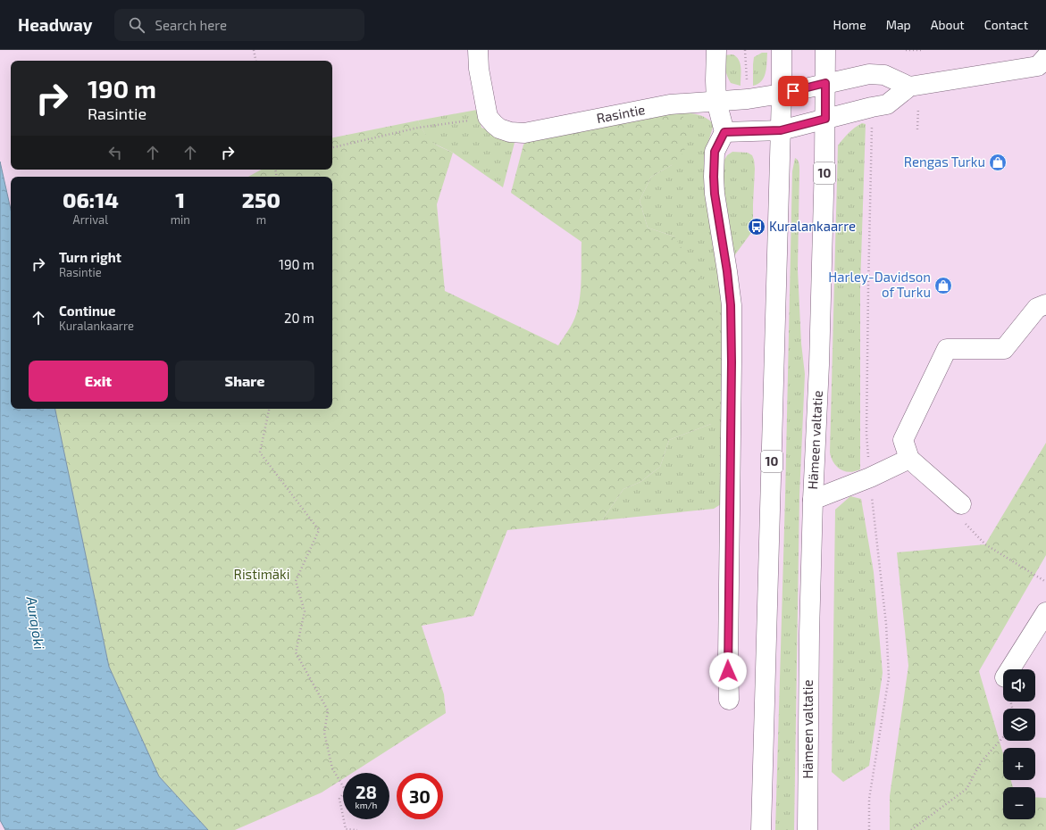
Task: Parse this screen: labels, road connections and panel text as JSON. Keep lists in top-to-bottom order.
{
  "streets": {
    "main road": ["Rasintie", "10", "Hämeen valtatie"]
  },
  "crossings": [
    ["Rasintie", "10"],
    ["Rasintie", "Hämeen valtatie"]
  ],
  "water": ["Aurajoki"],
  "parks": ["Ristimäki"],
  "places": {
    "shop": ["Rengas Turku", "Harley-Davidson of Turku"],
    "bus stop": ["Kuralankaarre"]
  },
  "page": {
    "header": "Headway",
    "search": "Search here",
    "nav": [
      "Home",
      "Map",
      "About",
      "Contact"
    ],
    "turn": ["190 m", "Rasintie"],
    "eta": [
      "06:14",
      "Arrival",
      "1",
      "min",
      "250",
      "m"
    ],
    "list": [
      {
        "name": "Turn right",
        "note": "Rasintie",
        "value": "190 m"
      },
      {
        "name": "Continue",
        "note": "Kuralankaarre",
        "value": "20 m"
      }
    ],
    "buttons": ["Exit", "Share"],
    "map_buttons": ["+", "−"],
    "speed": "28 km/h",
    "limit": "30"
  }
}
